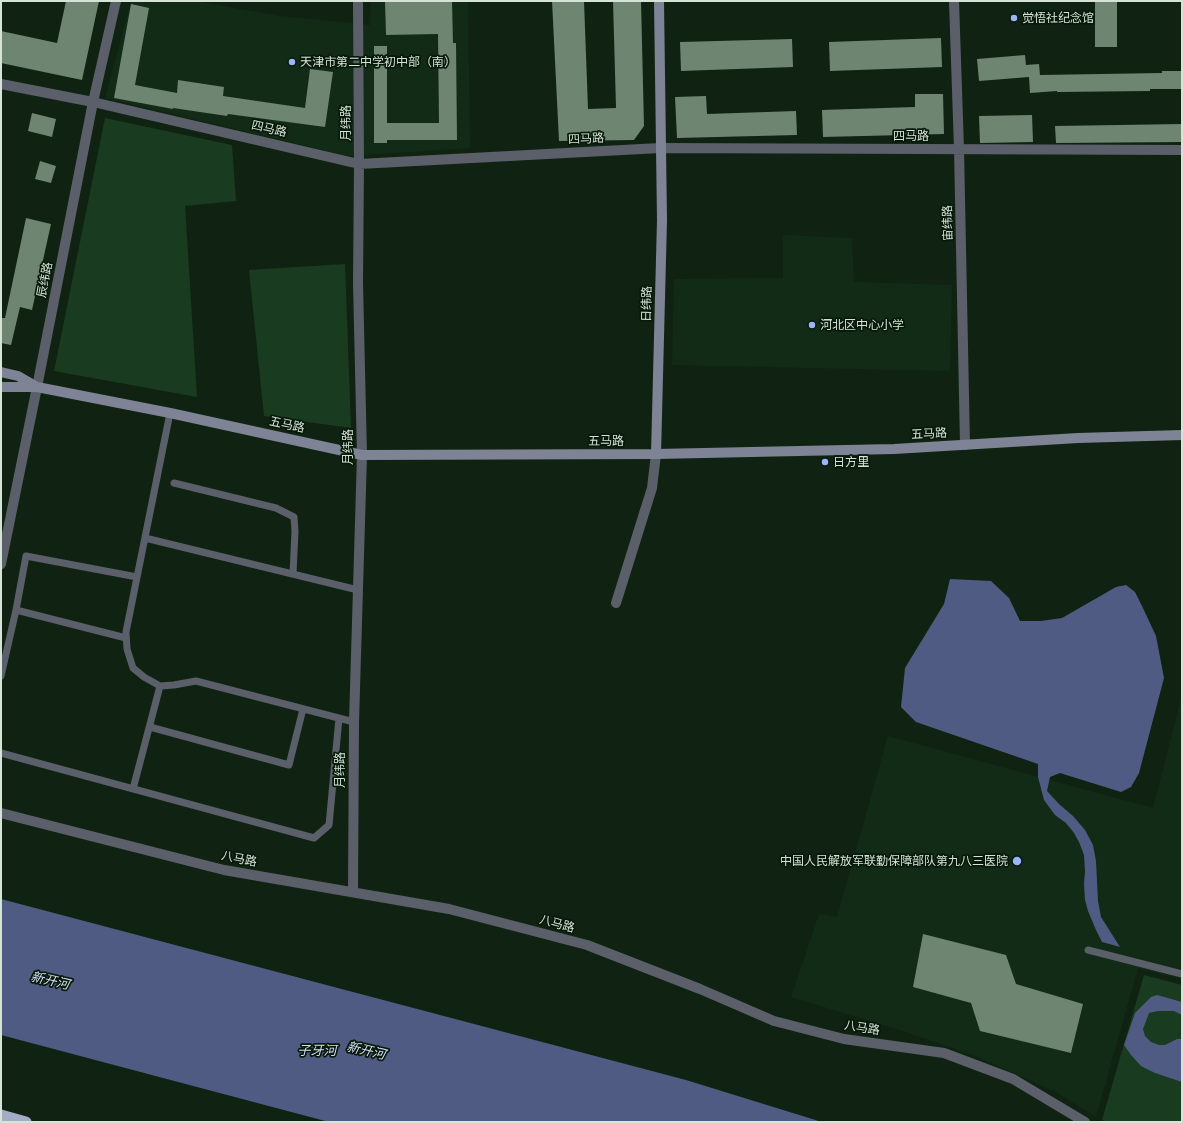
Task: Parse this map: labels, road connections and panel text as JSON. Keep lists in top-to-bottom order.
{
  "streets": {
    "main road": ["日纬路", "五马路"],
    "street": [
      "月纬路",
      "四马路",
      "宙纬路",
      "辰纬路",
      "八马路"
    ]
  },
  "crossings": [
    ["月纬路", "四马路"],
    ["月纬路", "五马路"],
    ["月纬路", "八马路"],
    ["四马路", "宙纬路"],
    ["四马路", "辰纬路"],
    ["四马路", "日纬路"],
    ["宙纬路", "五马路"],
    ["辰纬路", "五马路"],
    ["日纬路", "五马路"]
  ],
  "water": ["新开河", "子牙河"],
  "places": [
    "觉悟社纪念馆",
    "天津市第二中学初中部（南）",
    "河北区中心小学",
    "日方里",
    "中国人民解放军联勤保障部队第九八三医院"
  ]
}
